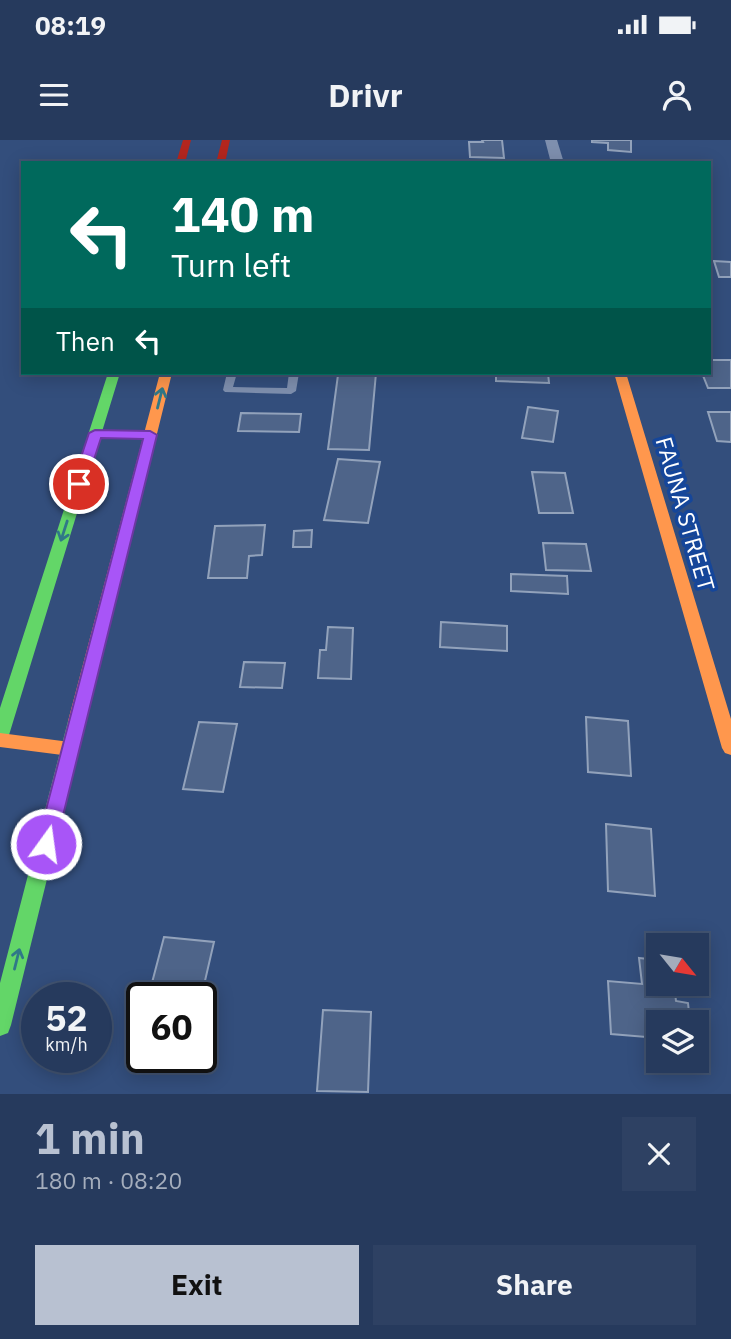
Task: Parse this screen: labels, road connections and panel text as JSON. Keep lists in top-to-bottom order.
{
  "streets": {
    "main road": ["FAUNA STREET"]
  },
  "north": "bottom right",
  "page": {
    "status": "08:19",
    "header": "Drivr",
    "turn": ["140 m", "Turn left"],
    "then": "Then",
    "speed": "52 km/h",
    "limit": "60",
    "heading": ["1 min", "180 m · 08:20"],
    "buttons": ["Exit", "Share"]
  }
}
